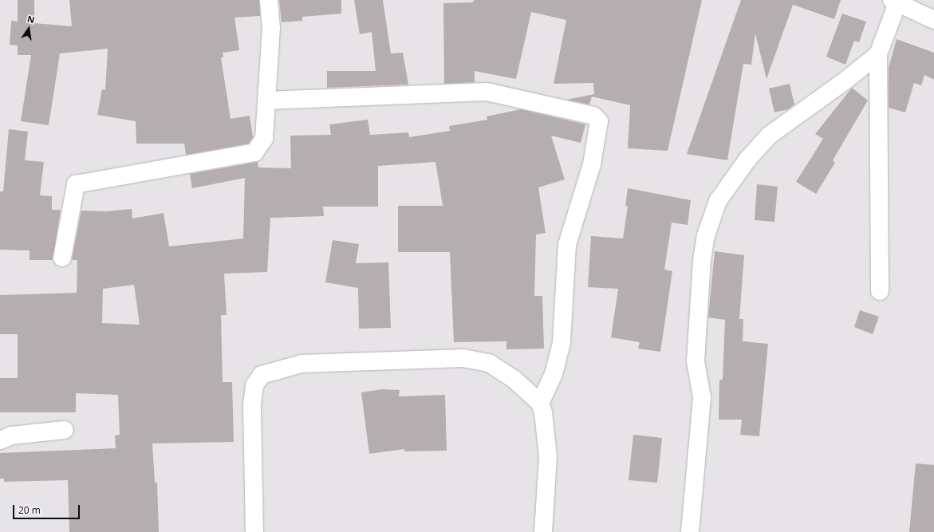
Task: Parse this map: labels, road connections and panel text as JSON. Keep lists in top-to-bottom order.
{
  "scale_bar": "20 m",
  "north": "top"
}
